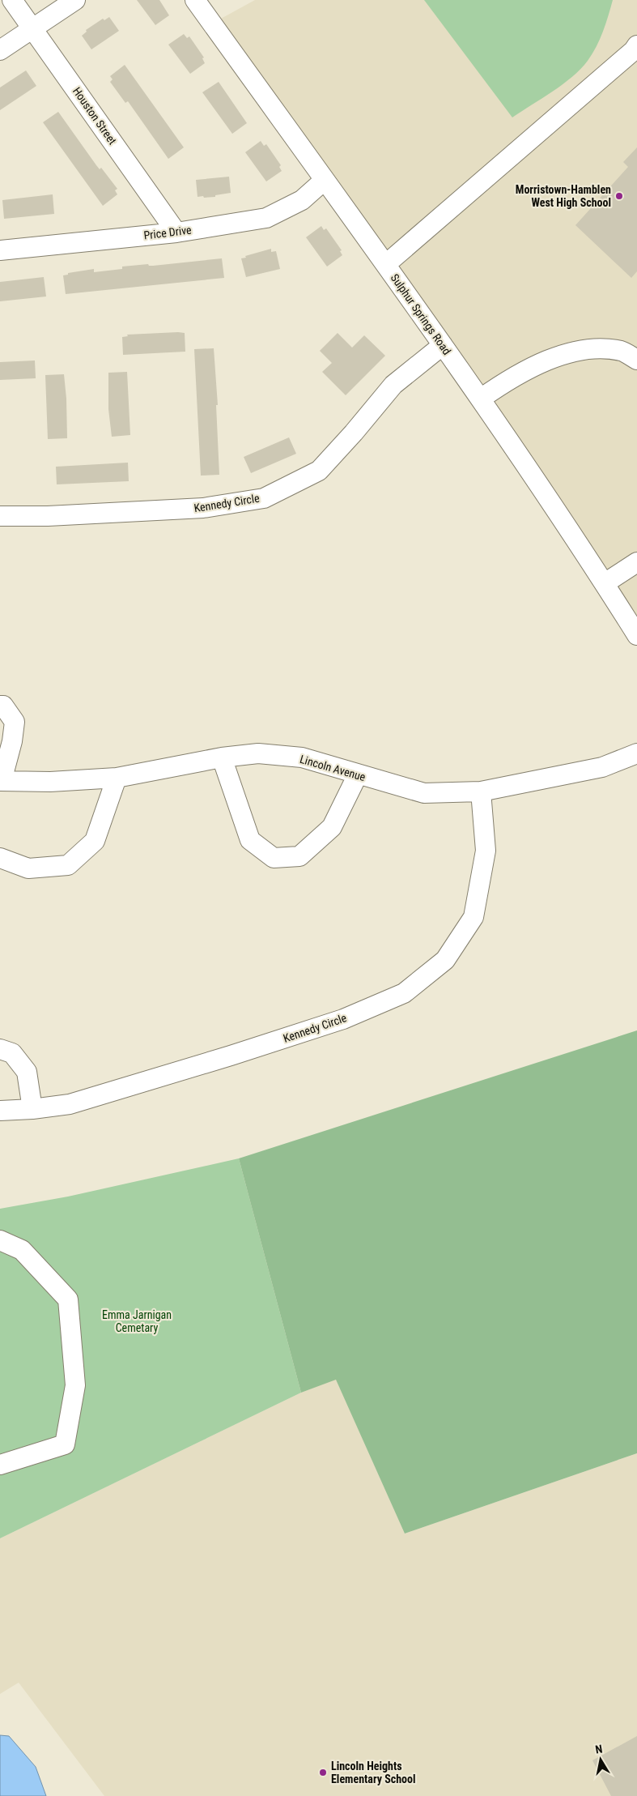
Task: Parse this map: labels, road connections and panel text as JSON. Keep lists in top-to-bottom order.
{
  "streets": {
    "street": [
      "Houston Street",
      "Price Drive",
      "Sulphur Springs Road",
      "Kennedy Circle",
      "Lincoln Avenue"
    ]
  },
  "crossings": [
    ["Houston Street", "Price Drive"],
    ["Price Drive", "Sulphur Springs Road"],
    ["Sulphur Springs Road", "Kennedy Circle"],
    ["Kennedy Circle", "Lincoln Avenue"]
  ],
  "parks": ["Emma Jarnigan Cemetary"],
  "places": ["Morristown-Hamblen West High School", "Lincoln Heights Elementary School"],
  "north": "top"
}
